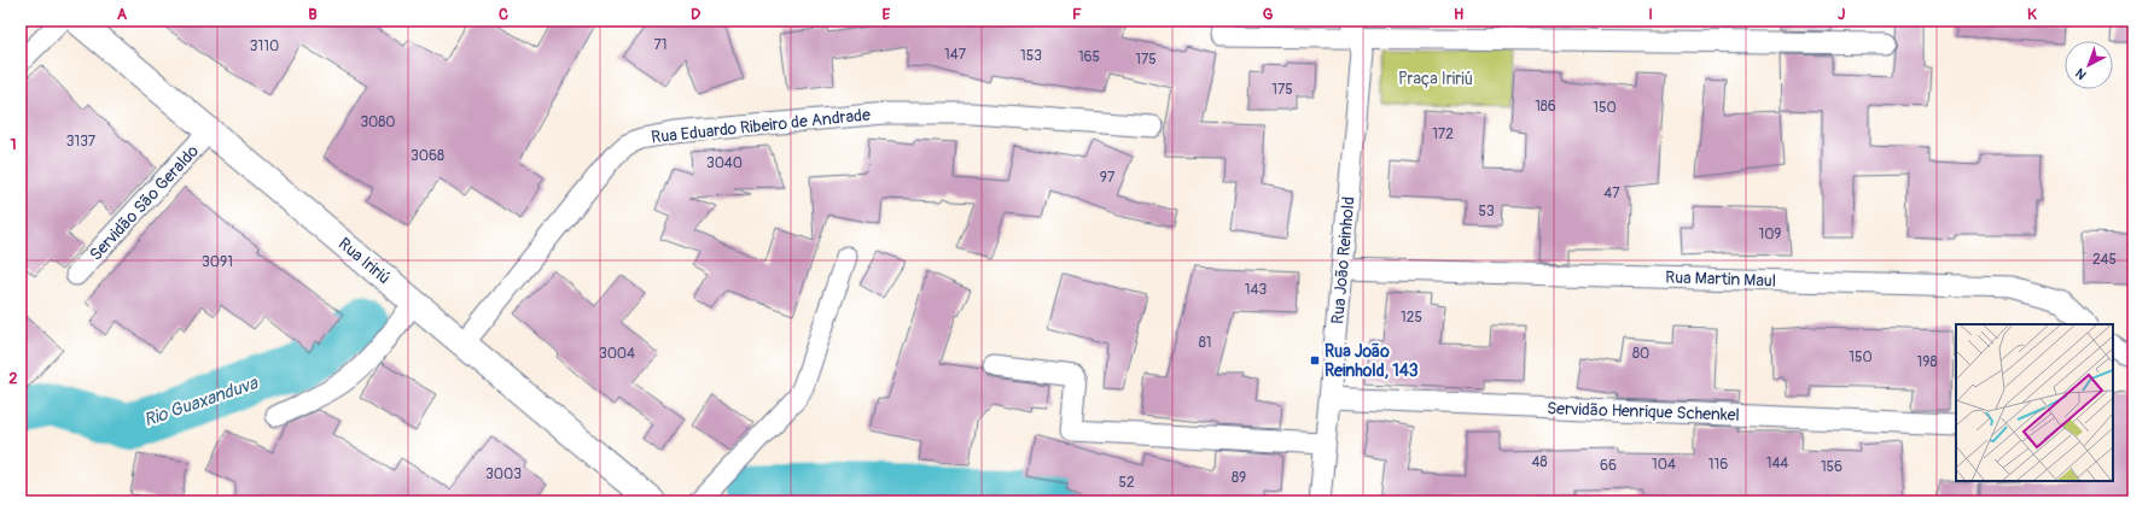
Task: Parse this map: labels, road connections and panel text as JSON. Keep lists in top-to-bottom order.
{
  "streets": {
    "main road": ["Rua Iririú"],
    "street": [
      "Rua Eduardo Ribeiro de Andrade",
      "Servidão São Geraldo",
      "Rua João Reinhold",
      "Rua Martin Maul",
      "Servidão Henrique Schenkel"
    ]
  },
  "crossings": [
    ["Rua Eduardo Ribeiro de Andrade", "Rua Iririú"],
    ["Servidão São Geraldo", "Rua Iririú"],
    ["Rua João Reinhold", "Rua Martin Maul"],
    ["Rua João Reinhold", "Servidão Henrique Schenkel"]
  ],
  "water": ["Rio Guaxanduva"],
  "parks": ["Praça Iririú"],
  "places": {
    "transit": ["Rua João Reinhold, 143"]
  },
  "house_numbers": [
    "71",
    "3110",
    "147",
    "153",
    "165",
    "175",
    "175",
    "186",
    "150",
    "3080",
    "172",
    "3137",
    "3068",
    "3040",
    "97",
    "47",
    "53",
    "109",
    "245",
    "3091",
    "143",
    "125",
    "81",
    "3004",
    "80",
    "150",
    "198",
    "48",
    "144",
    "104",
    "116",
    "66",
    "156",
    "3003",
    "89",
    "52"
  ],
  "north": "bottom left",
  "grid": {
    "columns": [
      "A",
      "B",
      "C",
      "D",
      "E",
      "F",
      "G",
      "H",
      "I",
      "J",
      "K"
    ],
    "rows": ["1", "2"]
  }
}
